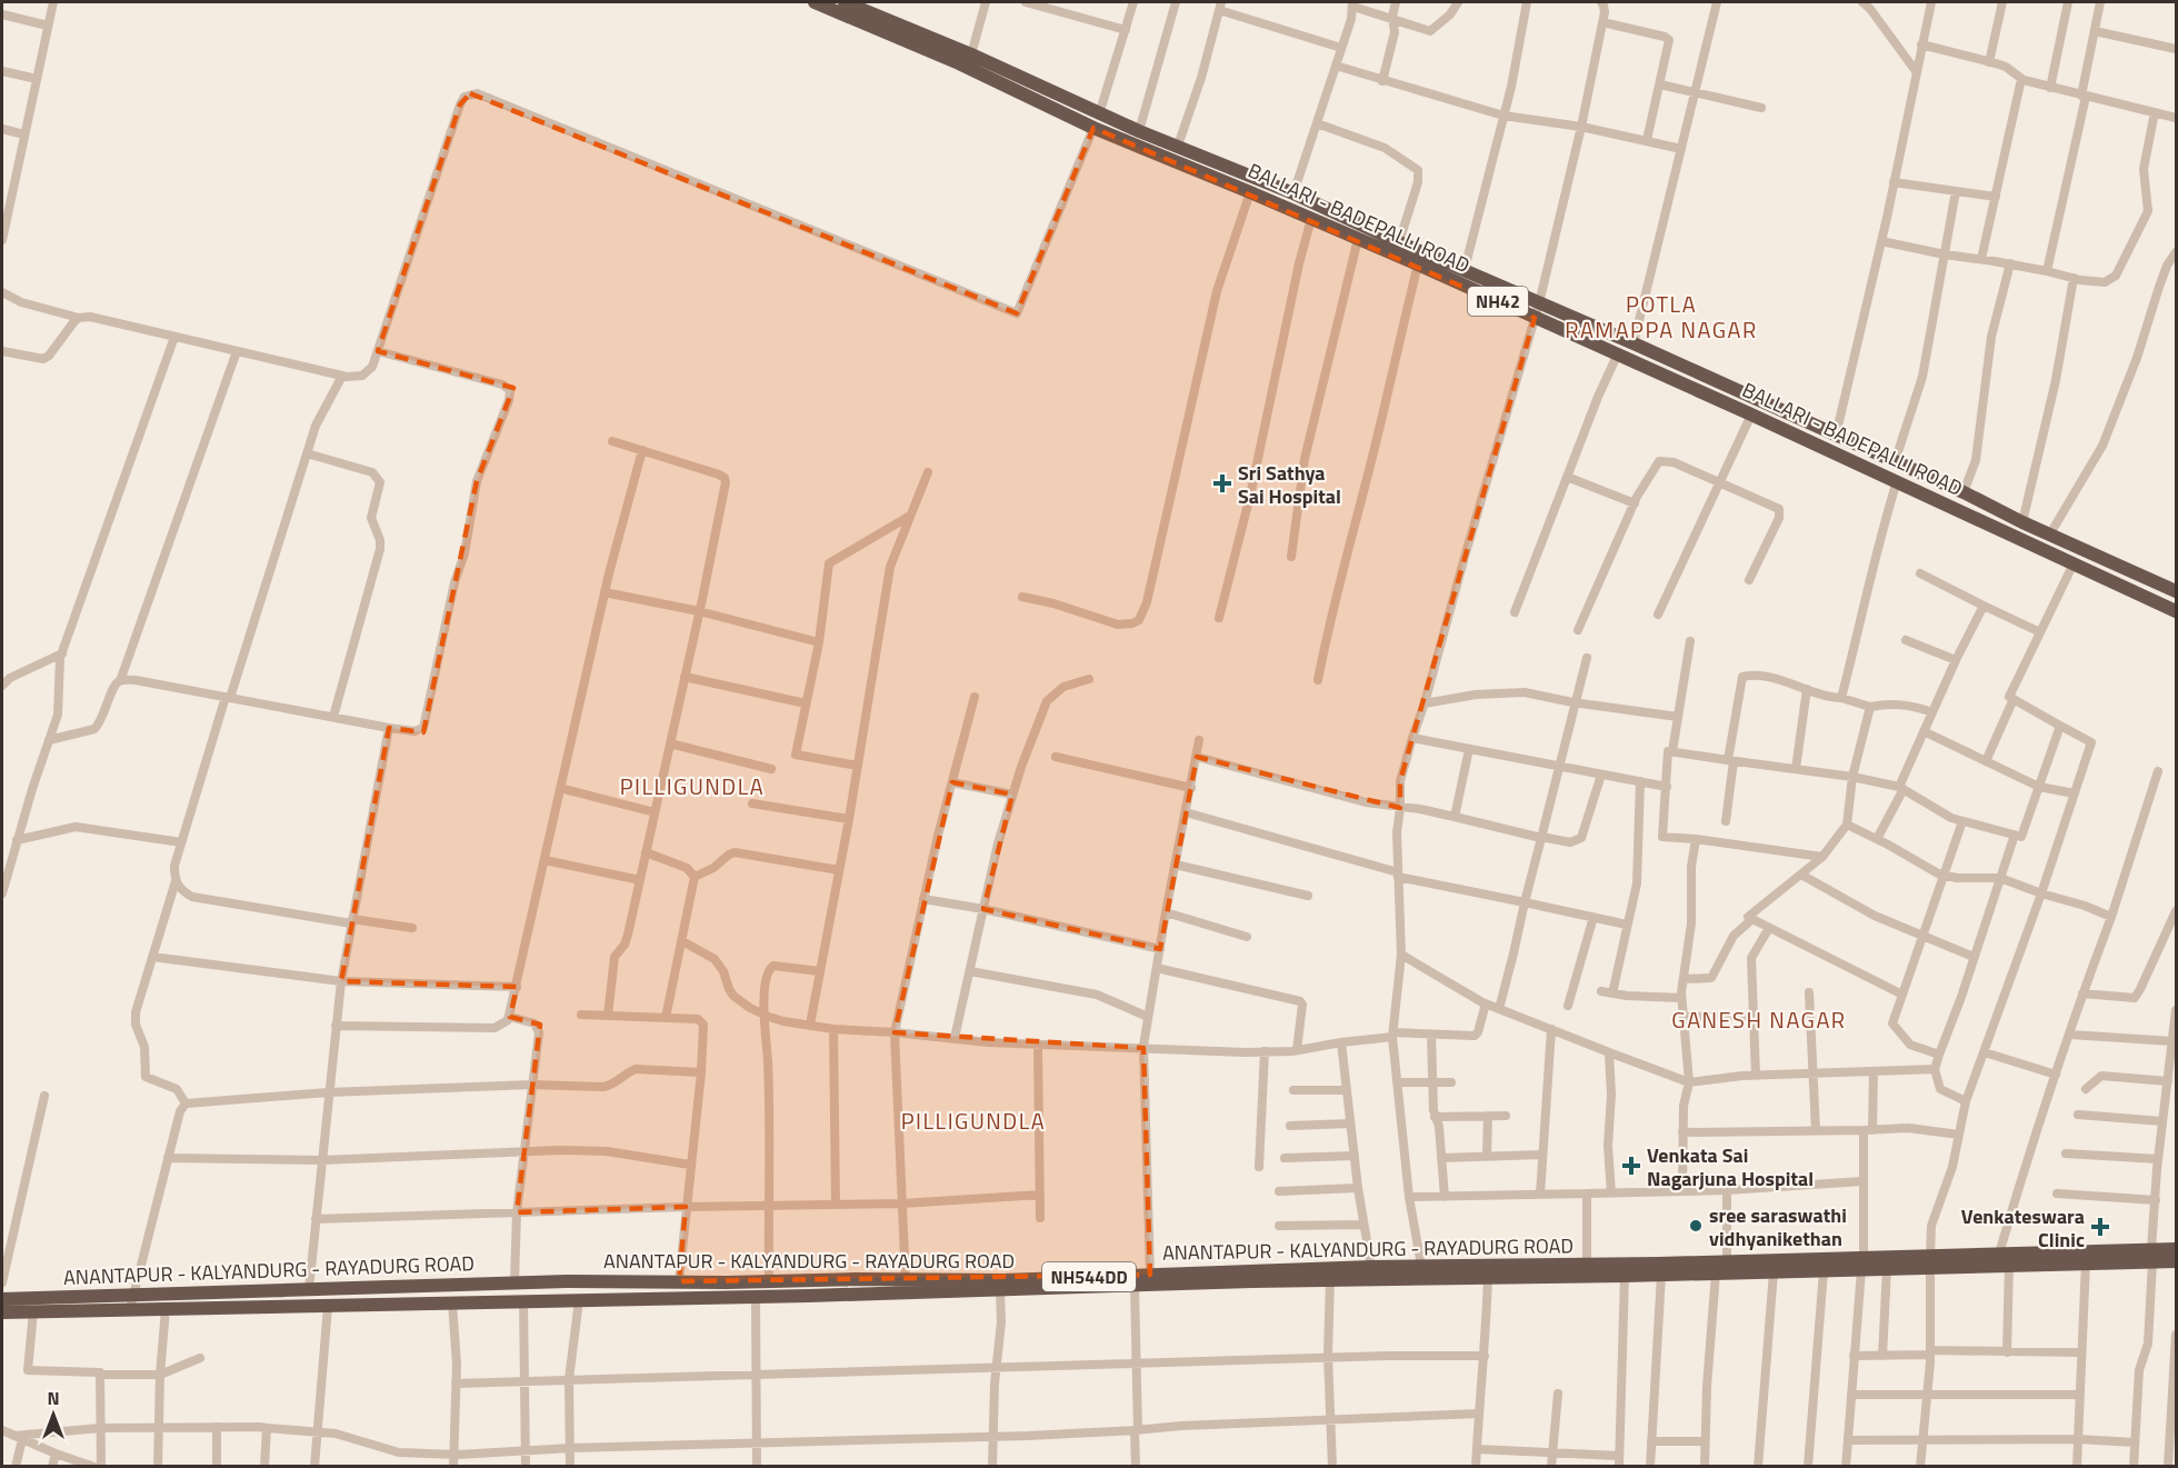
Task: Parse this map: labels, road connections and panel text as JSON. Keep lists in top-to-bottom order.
{
  "streets": {
    "highway": [
      "BALLARI - BADEPALLI ROAD",
      "NH42",
      "ANANTAPUR - KALYANDURG - RAYADURG ROAD",
      "NH544DD"
    ]
  },
  "districts": [
    "POTLA RAMAPPA NAGAR",
    "PILLIGUNDLA",
    "GANESH NAGAR",
    "PILLIGUNDLA"
  ],
  "places": {
    "health": ["Sri Sathya Sai Hospital", "Venkata Sai Nagarjuna Hospital", "Venkateswara Clinic"],
    "other": ["sree saraswathi vidhyanikethan"]
  },
  "north": "top"
}
